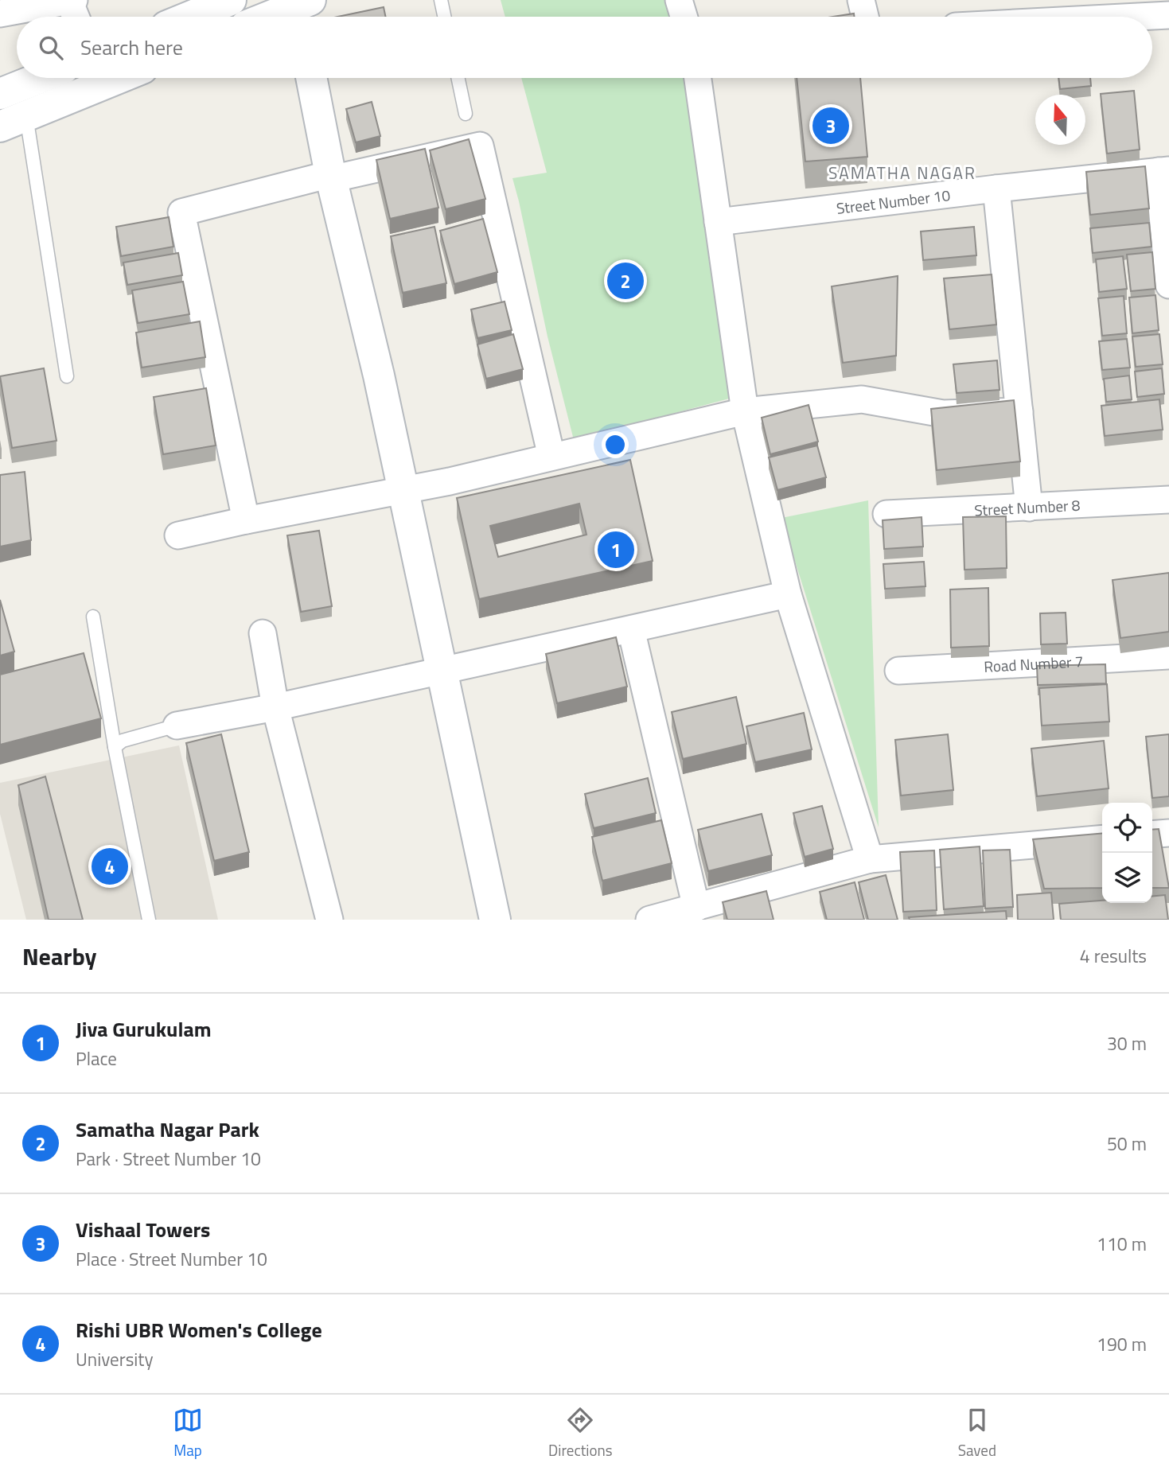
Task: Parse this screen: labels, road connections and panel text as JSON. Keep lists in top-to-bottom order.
{
  "streets": {
    "street": ["Street Number 10", "Street Number 8", "Road Number 7"]
  },
  "districts": ["SAMATHA NAGAR"],
  "north": "top",
  "page": {
    "search": "Search here",
    "pins": [
      "3",
      "2",
      "1",
      "4"
    ],
    "heading": ["Nearby", "4 results"],
    "list": [
      {
        "mark": "1",
        "name": "Jiva Gurukulam",
        "note": "Place",
        "value": "30 m"
      },
      {
        "mark": "2",
        "name": "Samatha Nagar Park",
        "note": "Park · Street Number 10",
        "value": "50 m"
      },
      {
        "mark": "3",
        "name": "Vishaal Towers",
        "note": "Place · Street Number 10",
        "value": "110 m"
      },
      {
        "mark": "4",
        "name": "Rishi UBR Women's College",
        "note": "University",
        "value": "190 m"
      }
    ],
    "nav": ["Map", "Directions", "Saved"]
  }
}
